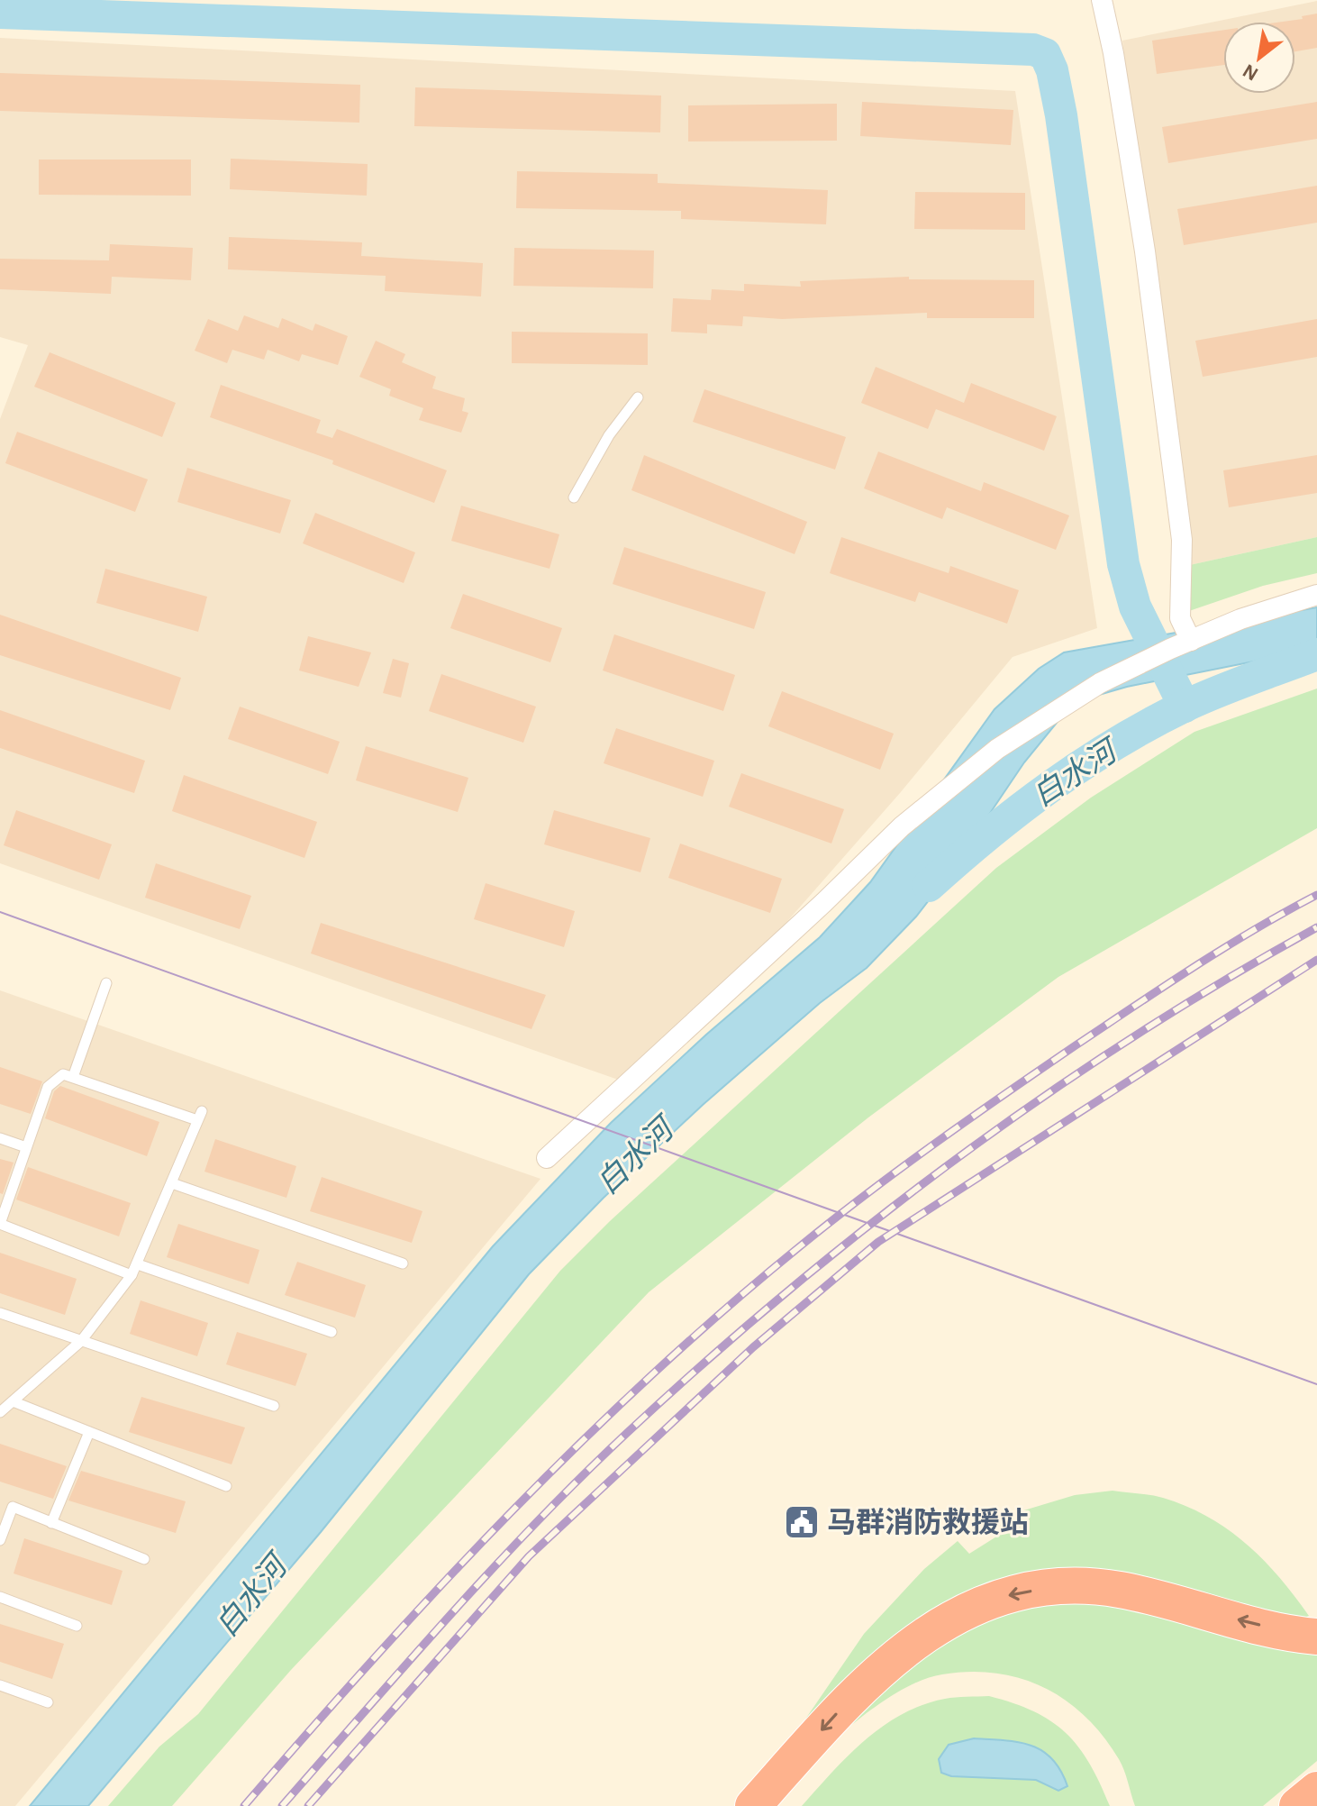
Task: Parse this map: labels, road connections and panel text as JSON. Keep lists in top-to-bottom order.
{
  "water": ["白水河"],
  "places": {
    "public building": ["马群消防救援站"]
  },
  "north": "bottom left"
}
